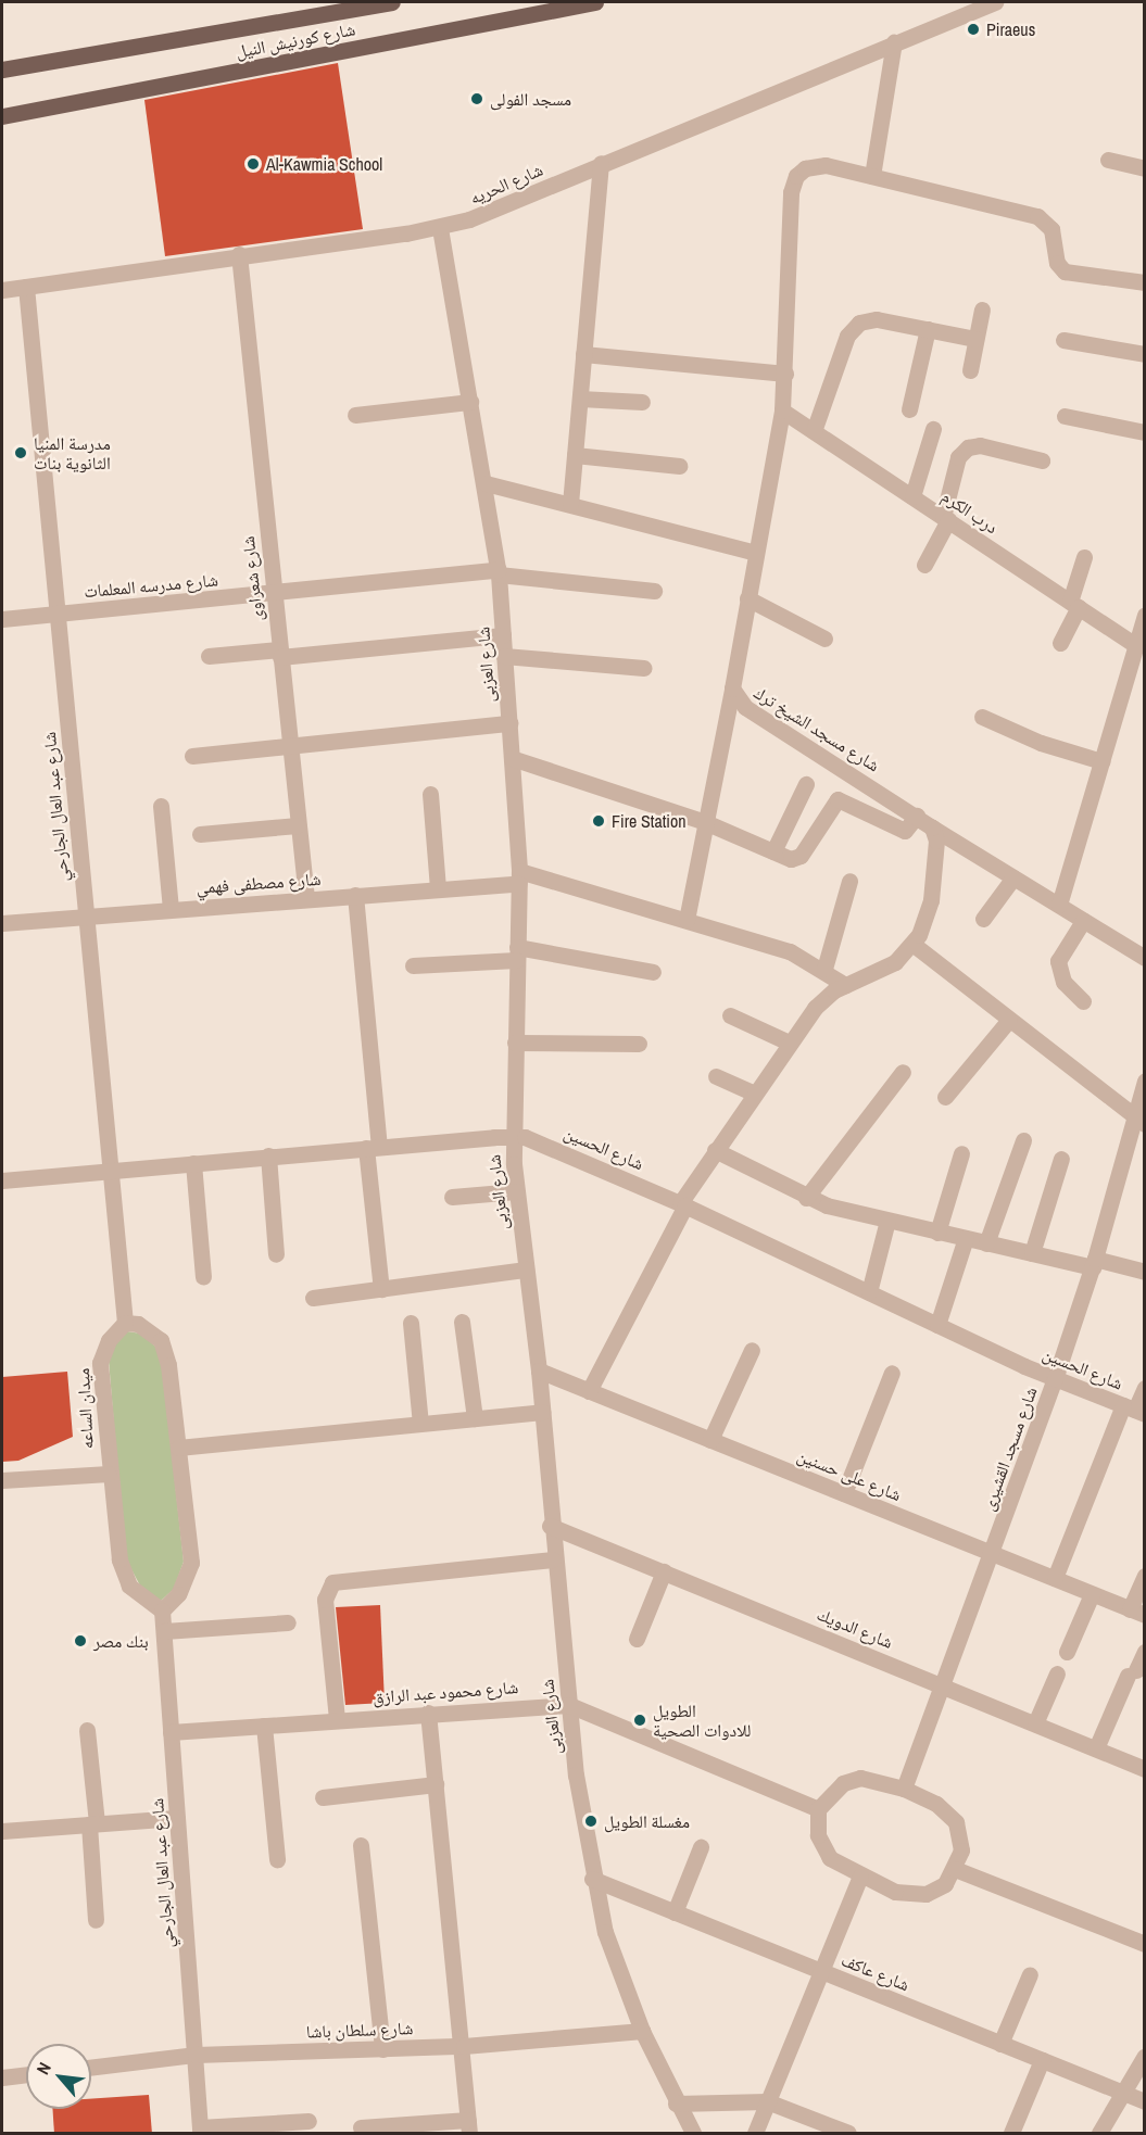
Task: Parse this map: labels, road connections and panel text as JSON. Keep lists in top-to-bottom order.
{
  "streets": {
    "main road": ["شارع كورنيش النيل"],
    "street": [
      "شارع الحريه",
      "درب الكرم",
      "شارع شعراوى",
      "شارع مدرسه المعلمات",
      "شارع العزبى",
      "شارع مسجد الشيخ ترك",
      "شارع عبد العال الجارحي",
      "شارع مصطفى فهمي",
      "شارع الحسين",
      "ميدان الساعه",
      "شارع مسجد القشيرى",
      "شارع على حسنين",
      "شارع الدويك",
      "شارع محمود عبد الرازق",
      "شارع عاكف",
      "شارع سلطان باشا"
    ]
  },
  "crossings": [
    ["شارع الحريه", "شارع شعراوى"],
    ["شارع الحريه", "شارع العزبى"],
    ["شارع الحريه", "شارع عبد العال الجارحي"],
    ["درب الكرم", "شارع مسجد الشيخ ترك"],
    ["شارع شعراوى", "شارع مدرسه المعلمات"],
    ["شارع شعراوى", "شارع مصطفى فهمي"],
    ["شارع مدرسه المعلمات", "شارع العزبى"],
    ["شارع مدرسه المعلمات", "شارع عبد العال الجارحي"],
    ["شارع العزبى", "شارع مصطفى فهمي"],
    ["شارع العزبى", "شارع الحسين"],
    ["شارع العزبى", "شارع على حسنين"],
    ["شارع العزبى", "شارع الدويك"],
    ["شارع العزبى", "شارع محمود عبد الرازق"],
    ["شارع العزبى", "شارع عاكف"],
    ["شارع العزبى", "شارع سلطان باشا"],
    ["شارع عبد العال الجارحي", "شارع مصطفى فهمي"],
    ["شارع عبد العال الجارحي", "شارع الحسين"],
    ["شارع عبد العال الجارحي", "ميدان الساعه"],
    ["شارع عبد العال الجارحي", "شارع محمود عبد الرازق"],
    ["شارع عبد العال الجارحي", "شارع سلطان باشا"],
    ["شارع الحسين", "شارع مسجد القشيرى"],
    ["شارع مسجد القشيرى", "شارع على حسنين"],
    ["شارع مسجد القشيرى", "شارع الدويك"],
    ["شارع مسجد القشيرى", "شارع محمود عبد الرازق"]
  ],
  "places": [
    "Piraeus",
    "مسجد الفولى",
    "Al-Kawmia School",
    "مدرسة المنيا الثانوية بنات",
    "Fire Station",
    "بنك مصر",
    "الطويل للادوات الصحية",
    "مغسلة الطويل"
  ],
  "north": "top left"
}
